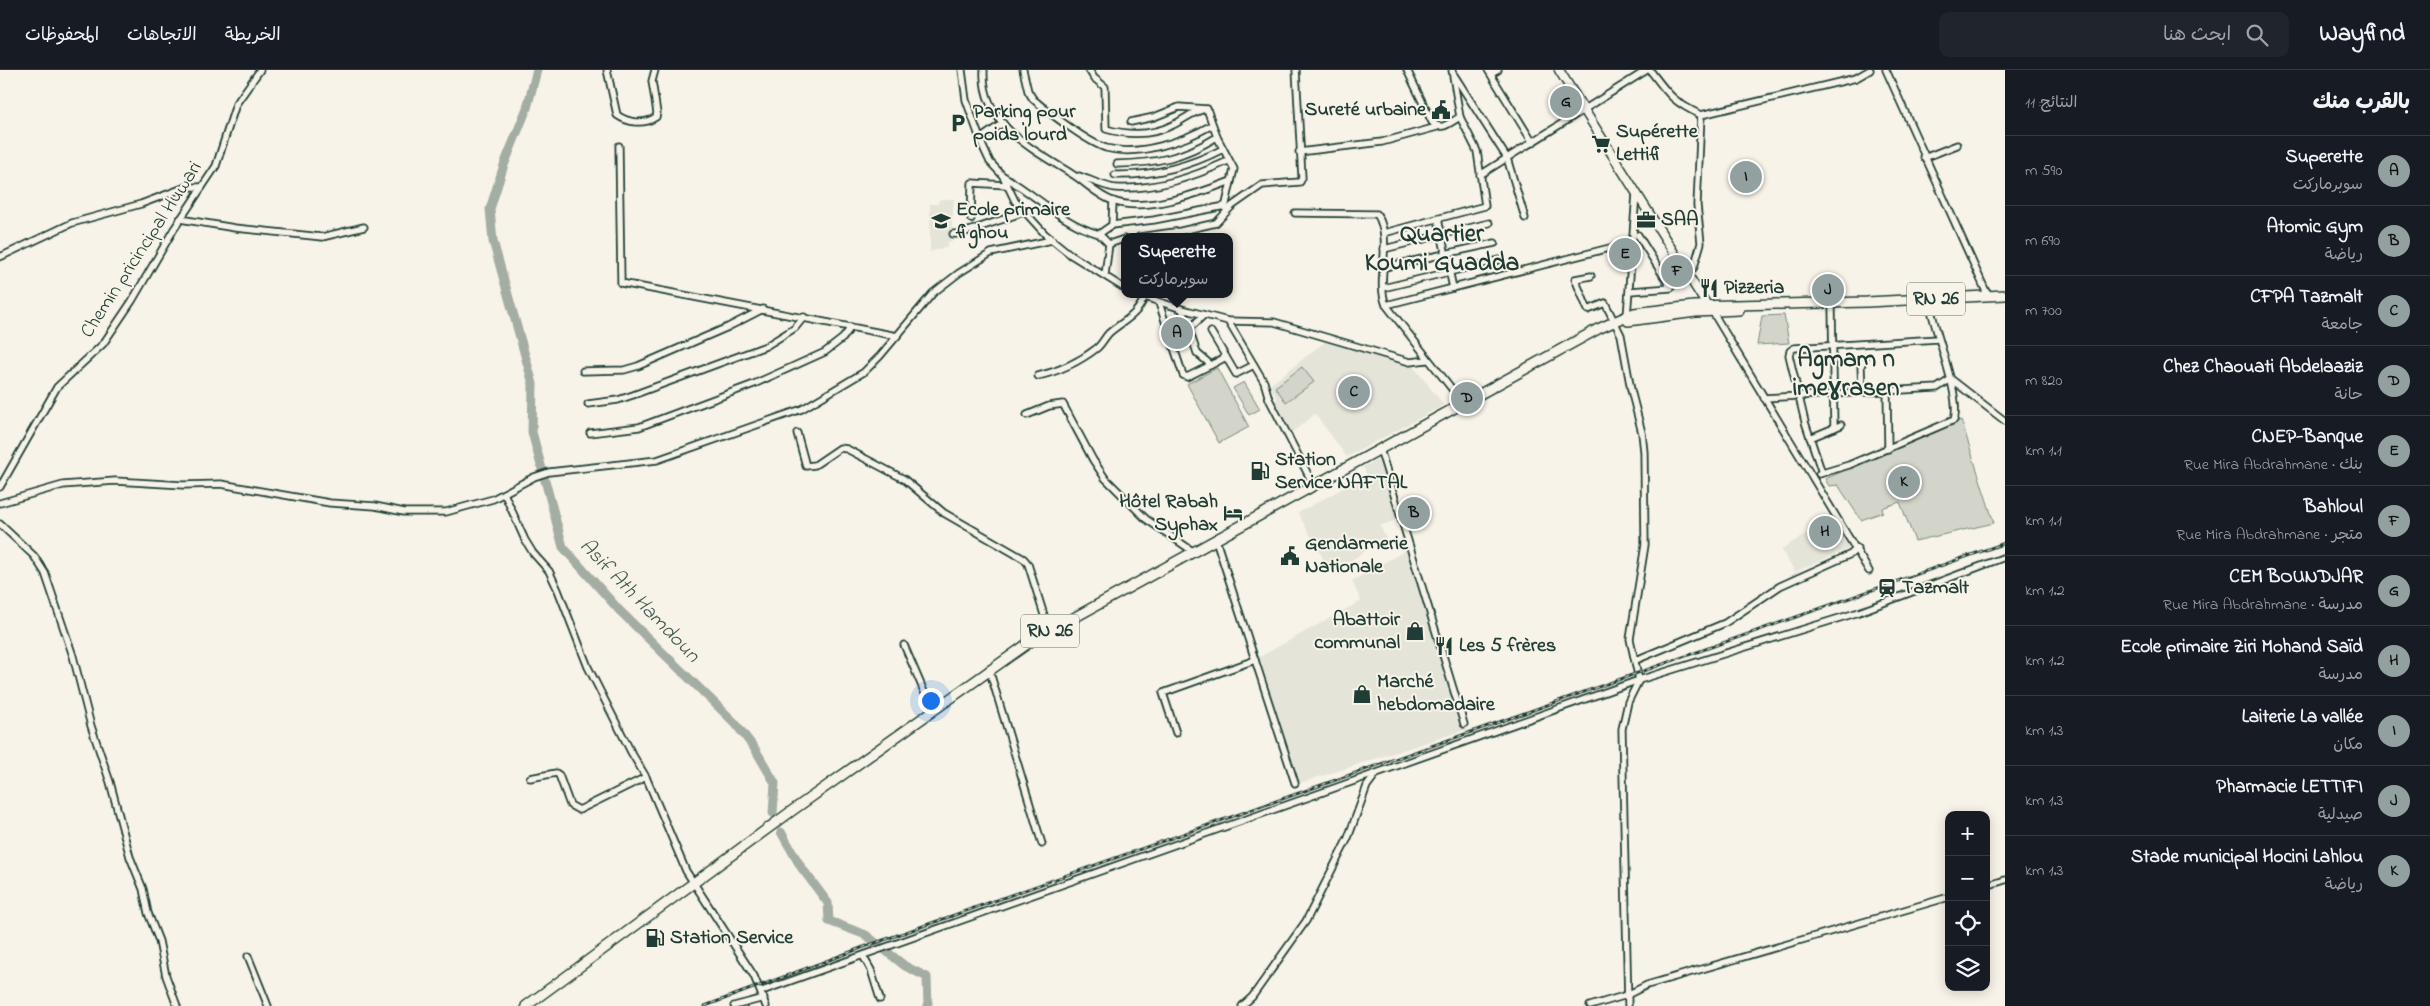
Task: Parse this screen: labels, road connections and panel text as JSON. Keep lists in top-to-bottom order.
{
  "streets": {
    "main road": ["RN 26"],
    "street": ["Chemin pricincipal Huwari"]
  },
  "districts": ["Quartier Koumi Guadda", "Agmam n imeɣrasen"],
  "water": ["Asif Ath Hamdoun"],
  "places": {
    "public building": ["Sureté urbaine", "Gendarmerie Nationale"],
    "parking": ["Parking pour poids lourd"],
    "supermarket": ["Supérette Lettifi"],
    "office": ["SAA"],
    "school or university": ["Ecole primaire fighou"],
    "restaurant": ["Pizzeria", "Les 5 frères"],
    "fuel station": ["Station Service NAFTAL", "Station Service"],
    "hotel": ["Hôtel Rabah Syphax"],
    "station": ["Tazmalt"],
    "shop": ["Abattoir communal", "Marché hebdomadaire"]
  },
  "page": {
    "header": "Wayfind",
    "search": "ابحث هنا",
    "nav": ["الخريطة", "الاتجاهات", "المحفوظات"],
    "heading": ["بالقرب منك", "النتائج: 11"],
    "pins": [
      "G",
      "I",
      "E",
      "F",
      "J",
      "A",
      "C",
      "D",
      "K",
      "B",
      "H"
    ],
    "list": [
      {
        "mark": "A",
        "name": "Superette",
        "note": "سوبرماركت",
        "value": "590 m"
      },
      {
        "mark": "B",
        "name": "Atomic Gym",
        "note": "رياضة",
        "value": "690 m"
      },
      {
        "mark": "C",
        "name": "CFPA Tazmalt",
        "note": "جامعة",
        "value": "700 m"
      },
      {
        "mark": "D",
        "name": "Chez Chaouati Abdelaaziz",
        "note": "حانة",
        "value": "820 m"
      },
      {
        "mark": "E",
        "name": "CNEP-Banque",
        "note": "بنك · Rue Mira Abdrahmane",
        "value": "1.1 km"
      },
      {
        "mark": "F",
        "name": "Bahloul",
        "note": "متجر · Rue Mira Abdrahmane",
        "value": "1.1 km"
      },
      {
        "mark": "G",
        "name": "CEM BOUNDJAR",
        "note": "مدرسة · Rue Mira Abdrahmane",
        "value": "1.2 km"
      },
      {
        "mark": "H",
        "name": "Ecole primaire Ziri Mohand Saïd",
        "note": "مدرسة",
        "value": "1.2 km"
      },
      {
        "mark": "I",
        "name": "Laiterie La vallée",
        "note": "مكان",
        "value": "1.3 km"
      },
      {
        "mark": "J",
        "name": "Pharmacie LETTIFI",
        "note": "صيدلية",
        "value": "1.3 km"
      },
      {
        "mark": "K",
        "name": "Stade municipal Hocini Lahlou",
        "note": "رياضة",
        "value": "1.3 km"
      }
    ],
    "popup": ["Superette", "سوبرماركت"],
    "map_buttons": ["+", "−"]
  }
}
